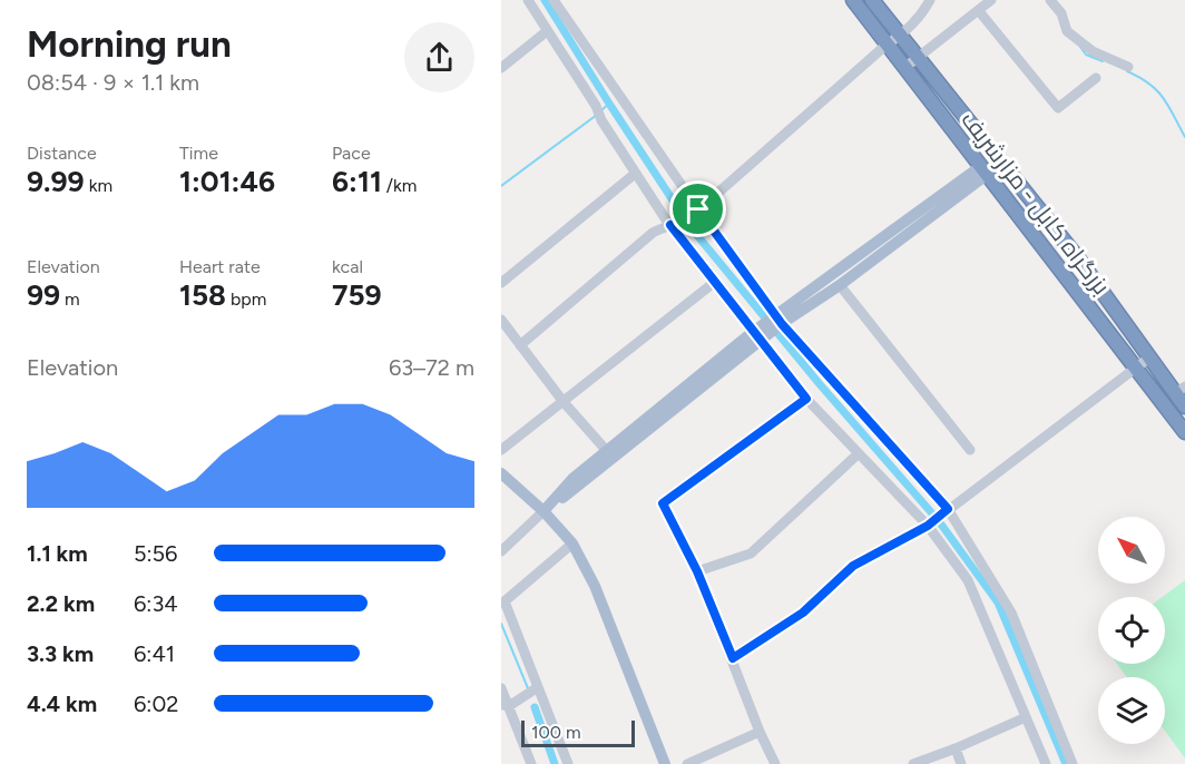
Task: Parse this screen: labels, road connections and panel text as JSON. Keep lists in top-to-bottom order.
{
  "streets": {
    "highway": ["بزرگراه کابل - مزارشریف"]
  },
  "scale_bar": "100 m",
  "north": "top left",
  "page": {
    "heading": ["Morning run", "08:54 · 9 × 1.1 km"],
    "stats": [
      ["Distance", "9.99 km"],
      ["Time", "1:01:46"],
      ["Pace", "6:11 /km"],
      ["Elevation", "99 m"],
      ["Heart rate", "158 bpm"],
      ["kcal", "759"]
    ],
    "chart": ["Elevation", "63–72 m"],
    "list": [
      {
        "name": "1.1 km",
        "note": "5:56"
      },
      {
        "name": "2.2 km",
        "note": "6:34"
      },
      {
        "name": "3.3 km",
        "note": "6:41"
      },
      {
        "name": "4.4 km",
        "note": "6:02"
      }
    ],
    "scale": "100 m"
  }
}
